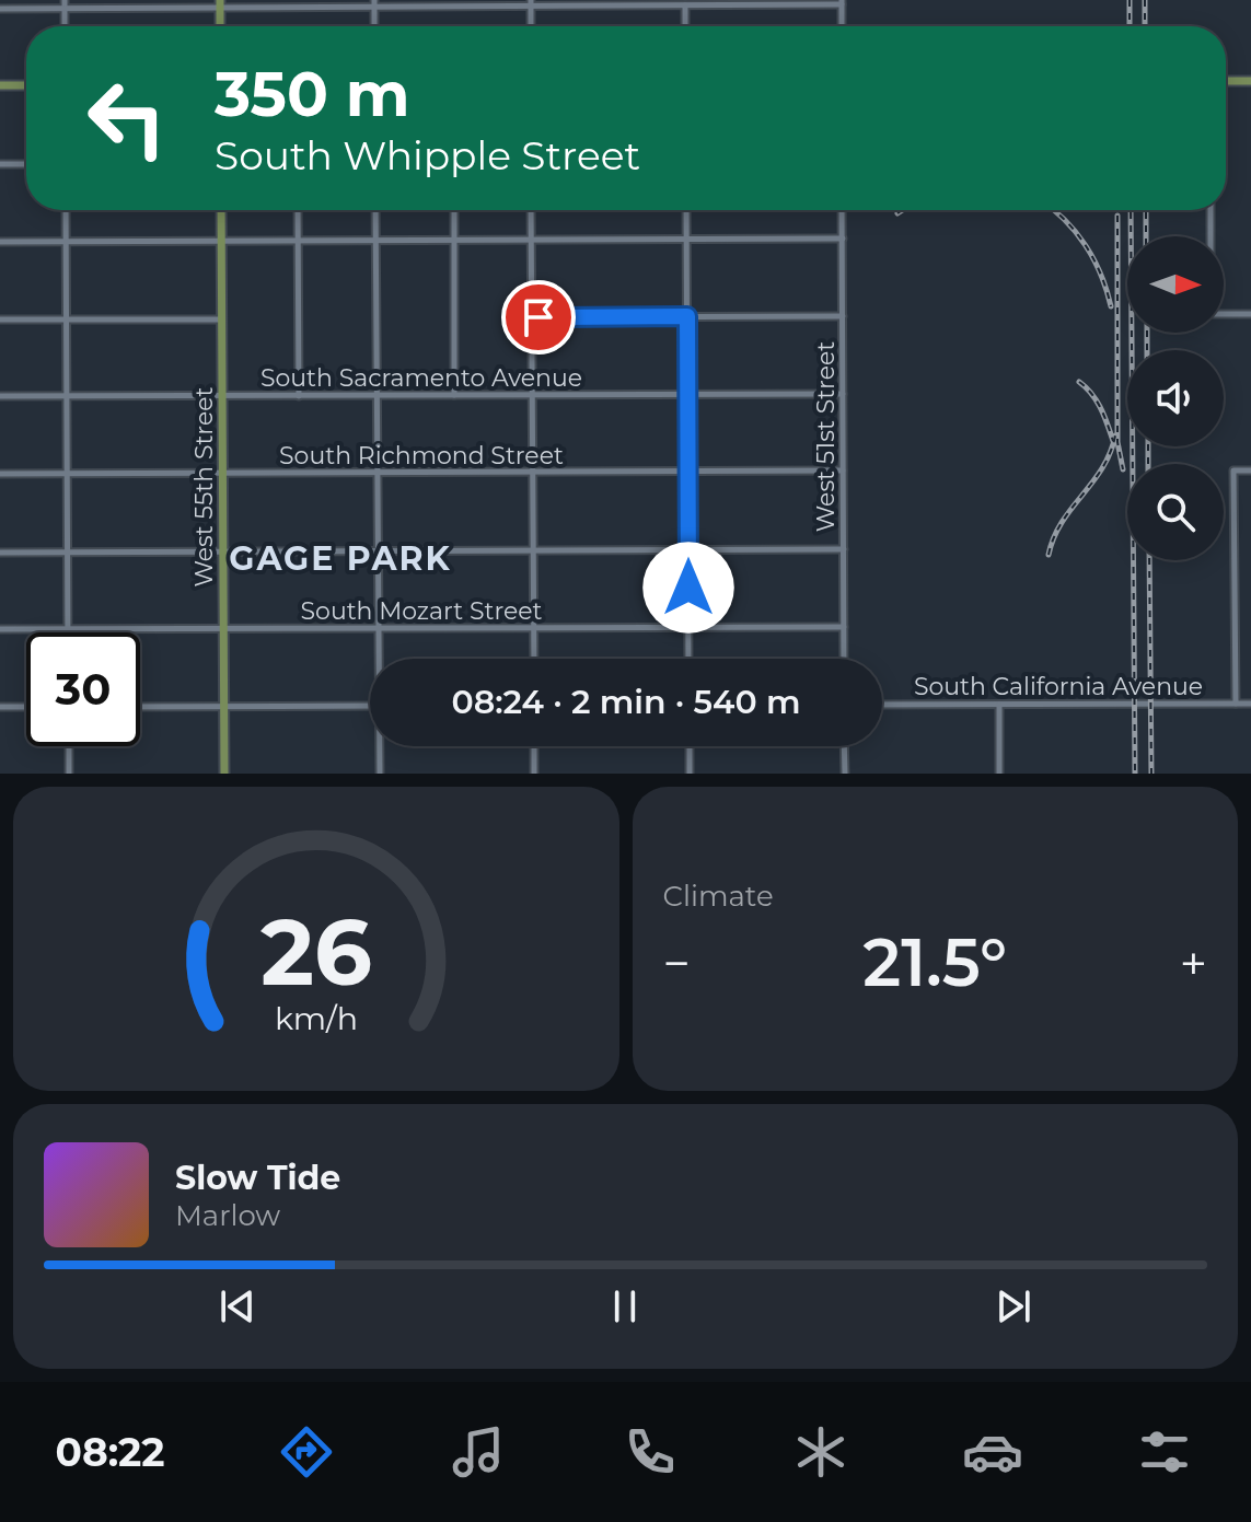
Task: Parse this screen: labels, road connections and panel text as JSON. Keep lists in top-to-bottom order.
{
  "streets": {
    "main road": ["West 55th Street"],
    "street": [
      "South Sacramento Avenue",
      "West 51st Street",
      "South Richmond Street",
      "South Mozart Street",
      "South California Avenue"
    ]
  },
  "crossings": [
    ["South Sacramento Avenue", "West 51st Street"],
    ["South Sacramento Avenue", "West 55th Street"],
    ["West 51st Street", "South Richmond Street"],
    ["West 51st Street", "South Mozart Street"],
    ["South Richmond Street", "West 55th Street"],
    ["West 55th Street", "South Mozart Street"]
  ],
  "districts": ["GAGE PARK"],
  "north": "right",
  "page": {
    "turn": ["350 m", "South Whipple Street"],
    "limit": "30",
    "trip": "08:24 · 2 min · 540 m",
    "tile": "Climate",
    "heat": ["−", "21.5°", "+"],
    "song": ["Slow Tide", "Marlow"],
    "tabs": "08:22",
    "gauge": ["26", "km/h"]
  }
}
